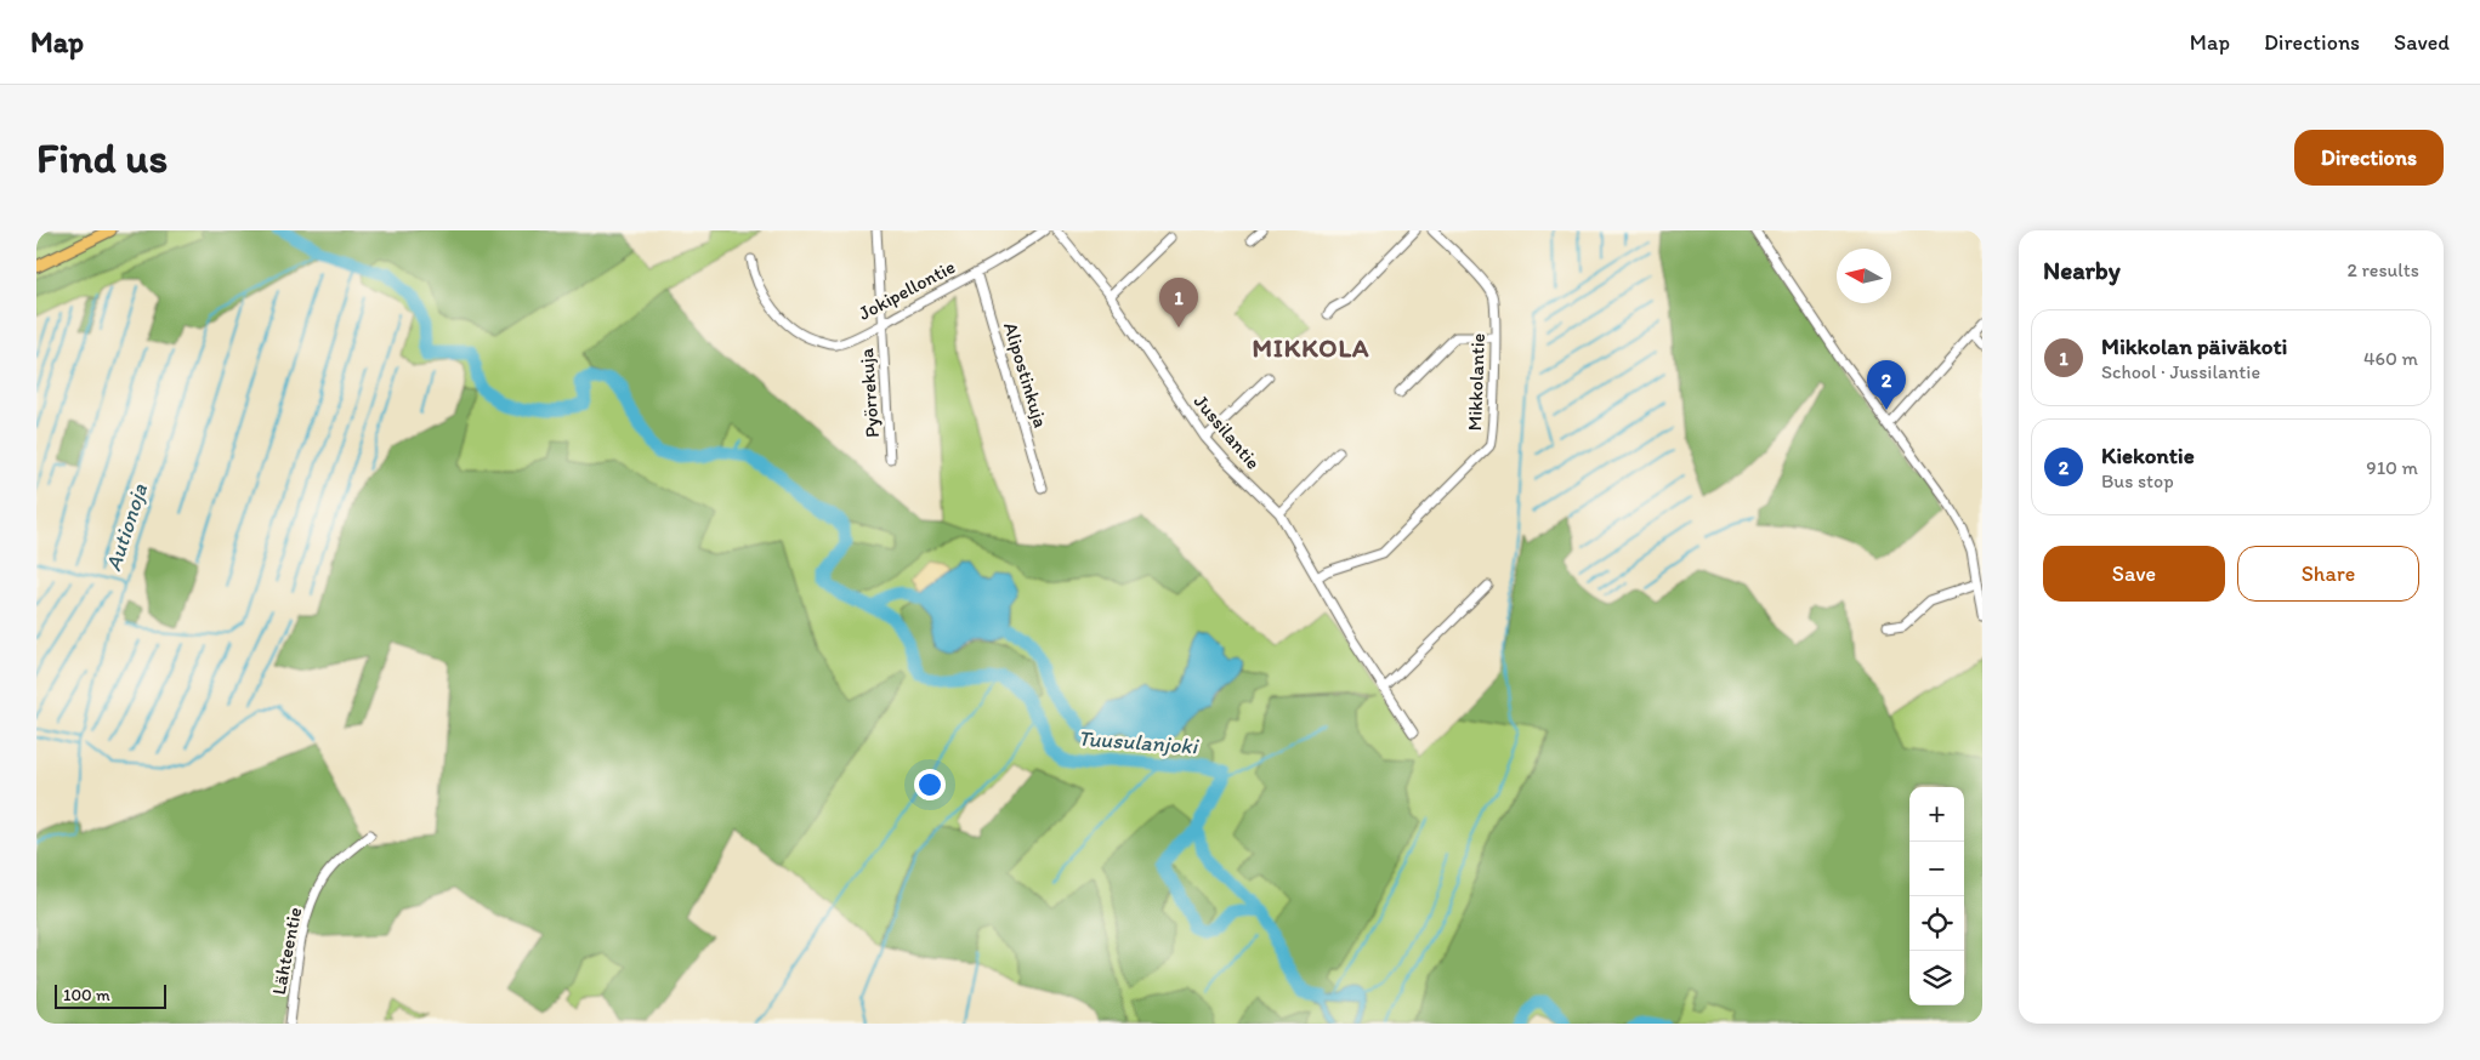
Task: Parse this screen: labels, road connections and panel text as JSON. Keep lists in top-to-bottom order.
{
  "streets": {
    "street": [
      "Jokipellontie",
      "Alipostinkuja",
      "Mikkolantie",
      "Pyörrekuja",
      "Jussilantie",
      "Lähteentie"
    ]
  },
  "crossings": [
    ["Jokipellontie", "Alipostinkuja"],
    ["Jokipellontie", "Pyörrekuja"],
    ["Mikkolantie", "Jussilantie"]
  ],
  "districts": ["MIKKOLA"],
  "water": ["Autionoja", "Tuusulanjoki"],
  "scale_bar": "100 m",
  "north": "left",
  "page": {
    "header": "Map",
    "nav": ["Map", "Directions", "Saved"],
    "buttons": [
      "Directions",
      ["Save", "Share"]
    ],
    "title": "Find us",
    "heading": ["Nearby", "2 results"],
    "pins": ["1", "2"],
    "list": [
      {
        "mark": "1",
        "name": "Mikkolan päiväkoti",
        "note": "School · Jussilantie",
        "value": "460 m"
      },
      {
        "mark": "2",
        "name": "Kiekontie",
        "note": "Bus stop",
        "value": "910 m"
      }
    ],
    "map_buttons": ["+", "−"],
    "scale": "100 m"
  }
}
